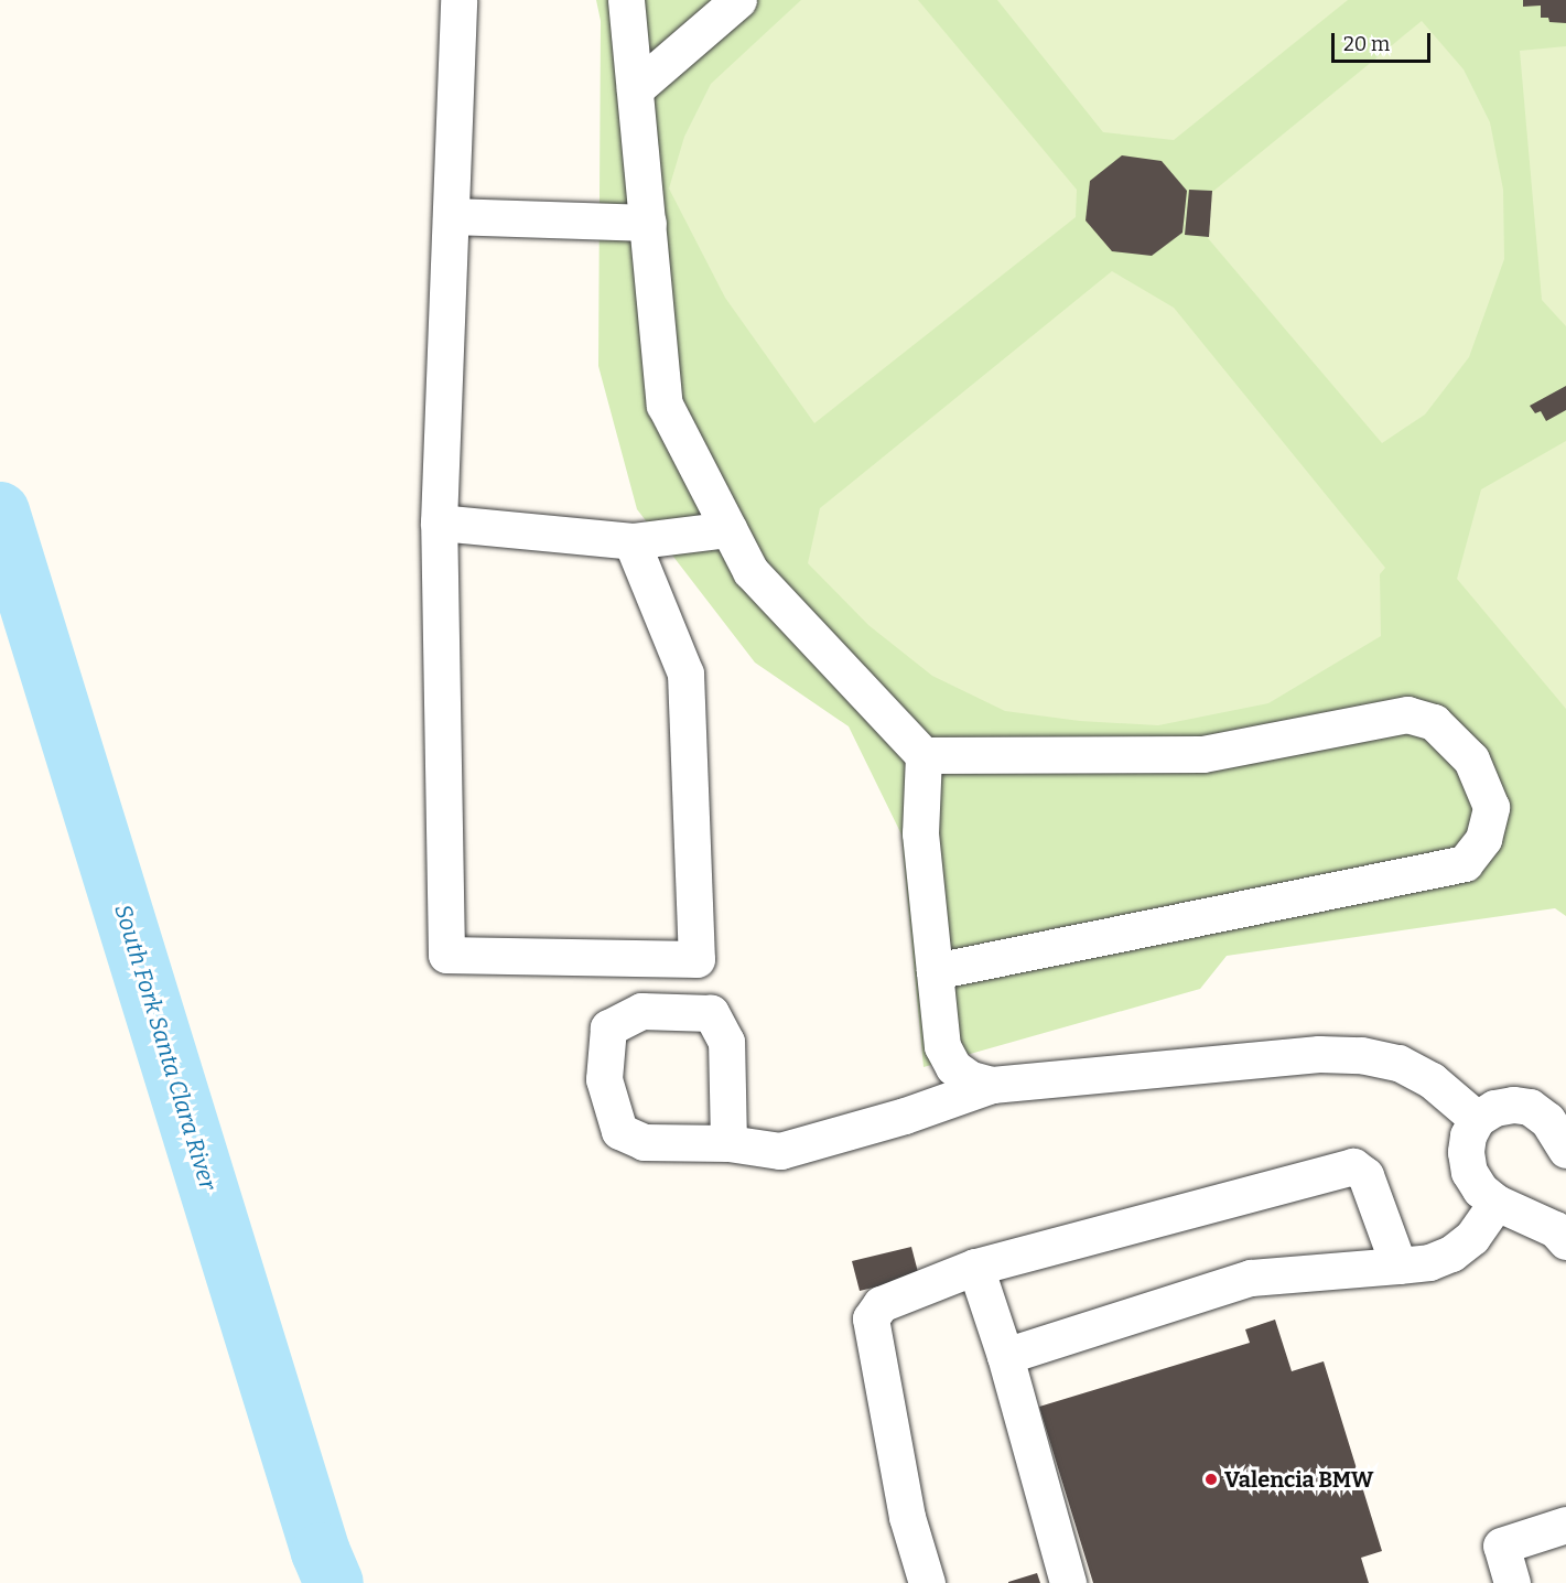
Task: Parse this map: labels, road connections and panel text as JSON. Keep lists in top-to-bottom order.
{
  "water": ["South Fork Santa Clara River"],
  "places": ["Valencia BMW"],
  "scale_bar": "20 m"
}
